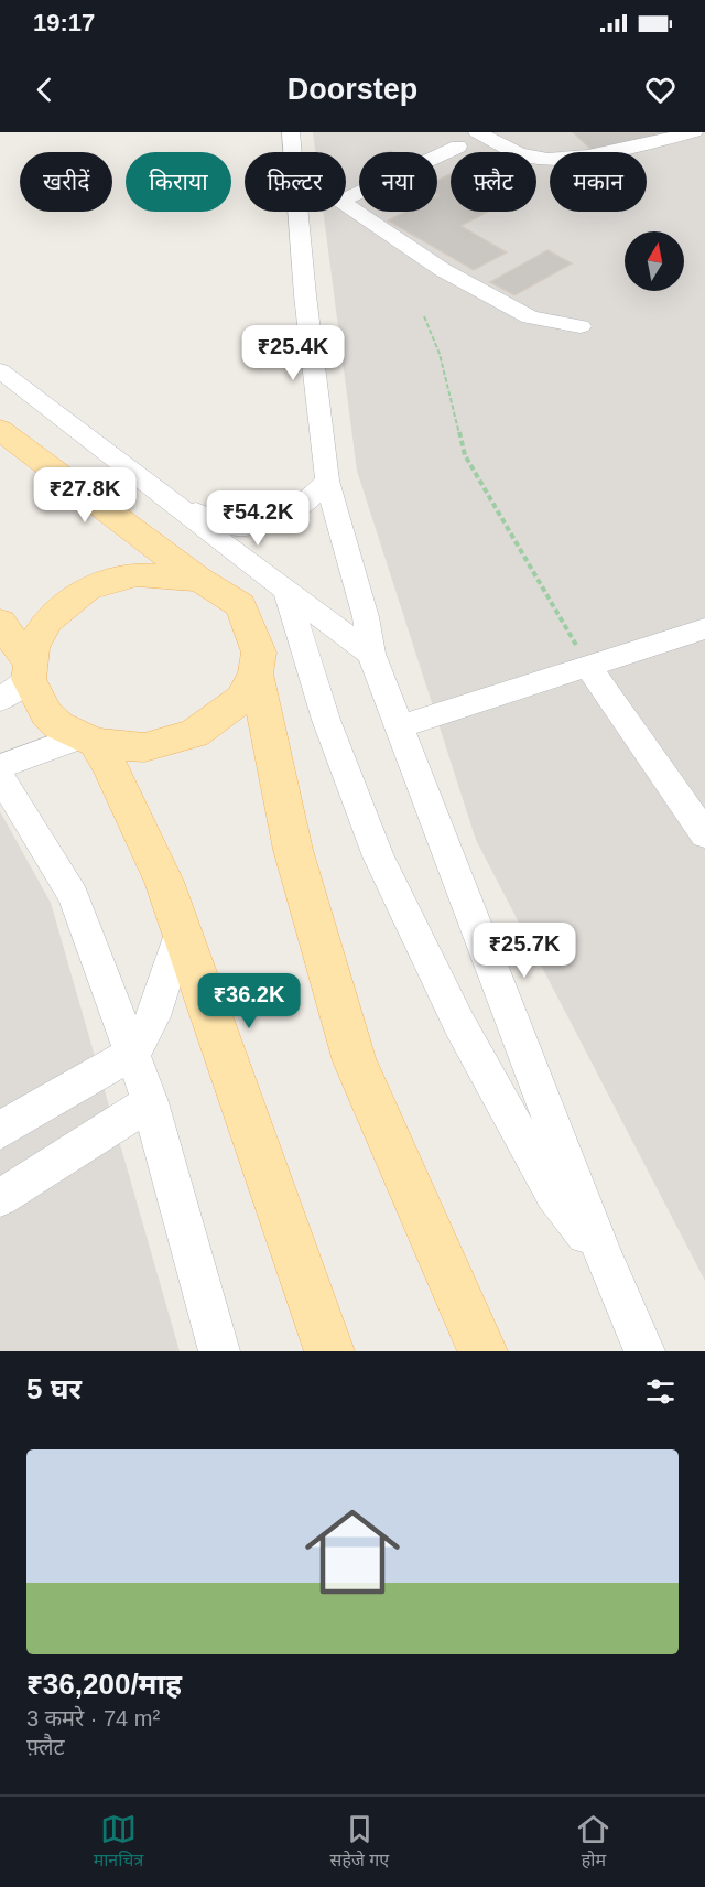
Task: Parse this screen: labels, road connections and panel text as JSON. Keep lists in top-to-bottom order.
{
  "north": "top",
  "page": {
    "status": "19:17",
    "header": "Doorstep",
    "chip": [
      "खरीदें",
      "किराया",
      "फ़िल्टर",
      "नया",
      "फ़्लैट",
      "मकान"
    ],
    "price": [
      "₹25.4K",
      "₹27.8K",
      "₹54.2K",
      "₹25.7K",
      "₹36.2K"
    ],
    "heading": "5 घर",
    "list": [
      {
        "name": "₹36,200/माह",
        "note": "3 कमरे · 74 m² · फ़्लैट"
      }
    ],
    "tabs": ["मानचित्र", "सहेजे गए", "होम"]
  }
}
